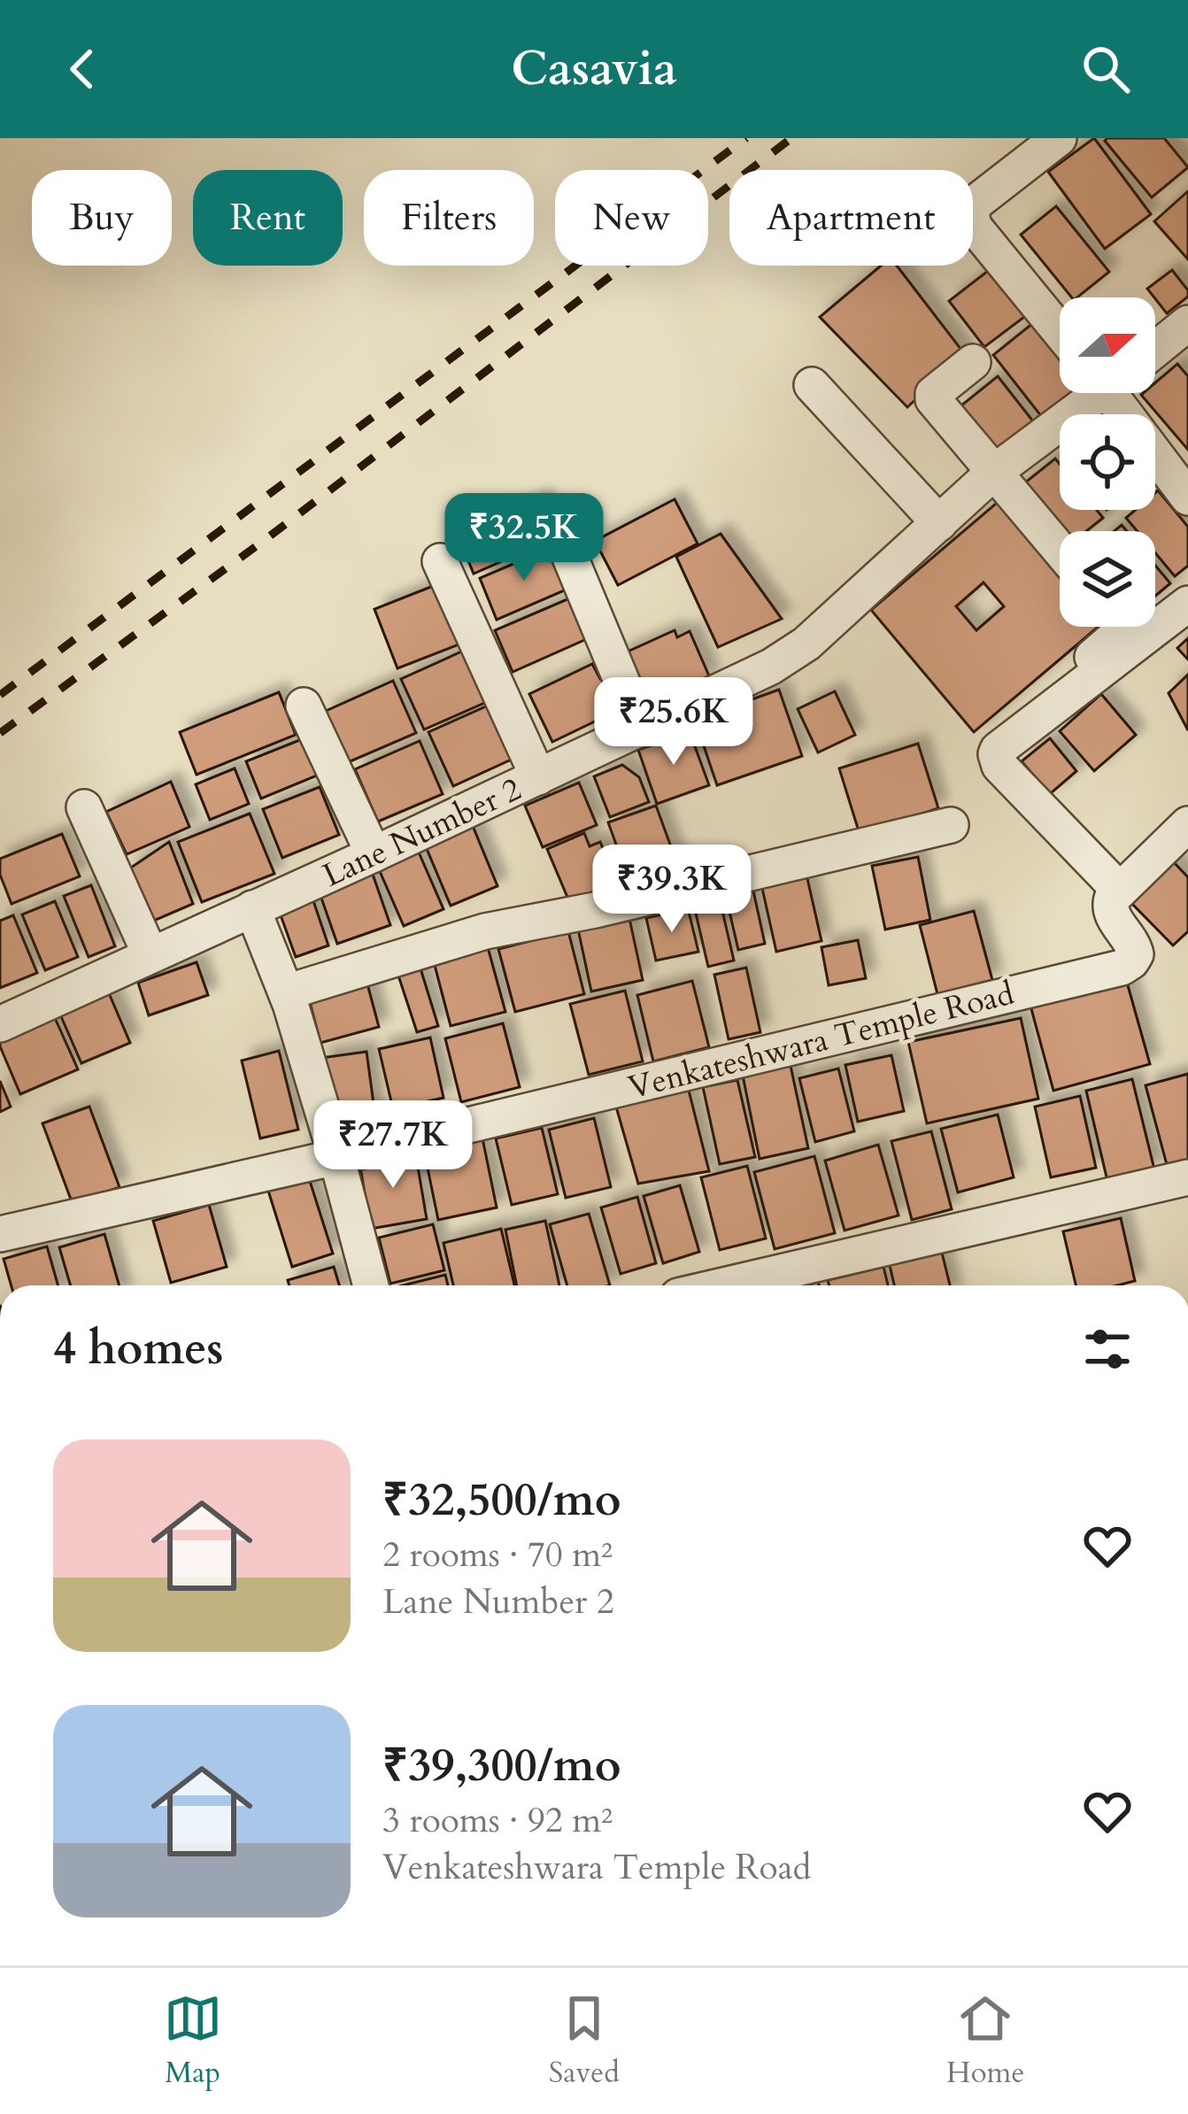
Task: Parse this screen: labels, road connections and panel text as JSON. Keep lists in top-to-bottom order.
{
  "streets": {
    "street": ["Lane Number 2", "Venkateshwara Temple Road"]
  },
  "north": "right",
  "page": {
    "header": "Casavia",
    "chip": [
      "Buy",
      "Rent",
      "Filters",
      "New",
      "Apartment"
    ],
    "price": [
      "₹32.5K",
      "₹25.6K",
      "₹39.3K",
      "₹27.7K"
    ],
    "heading": "4 homes",
    "list": [
      {
        "name": "₹32,500/mo",
        "note": "2 rooms · 70 m² · Lane Number 2"
      },
      {
        "name": "₹39,300/mo",
        "note": "3 rooms · 92 m² · Venkateshwara Temple Road"
      }
    ],
    "tabs": ["Map", "Saved", "Home"]
  }
}
